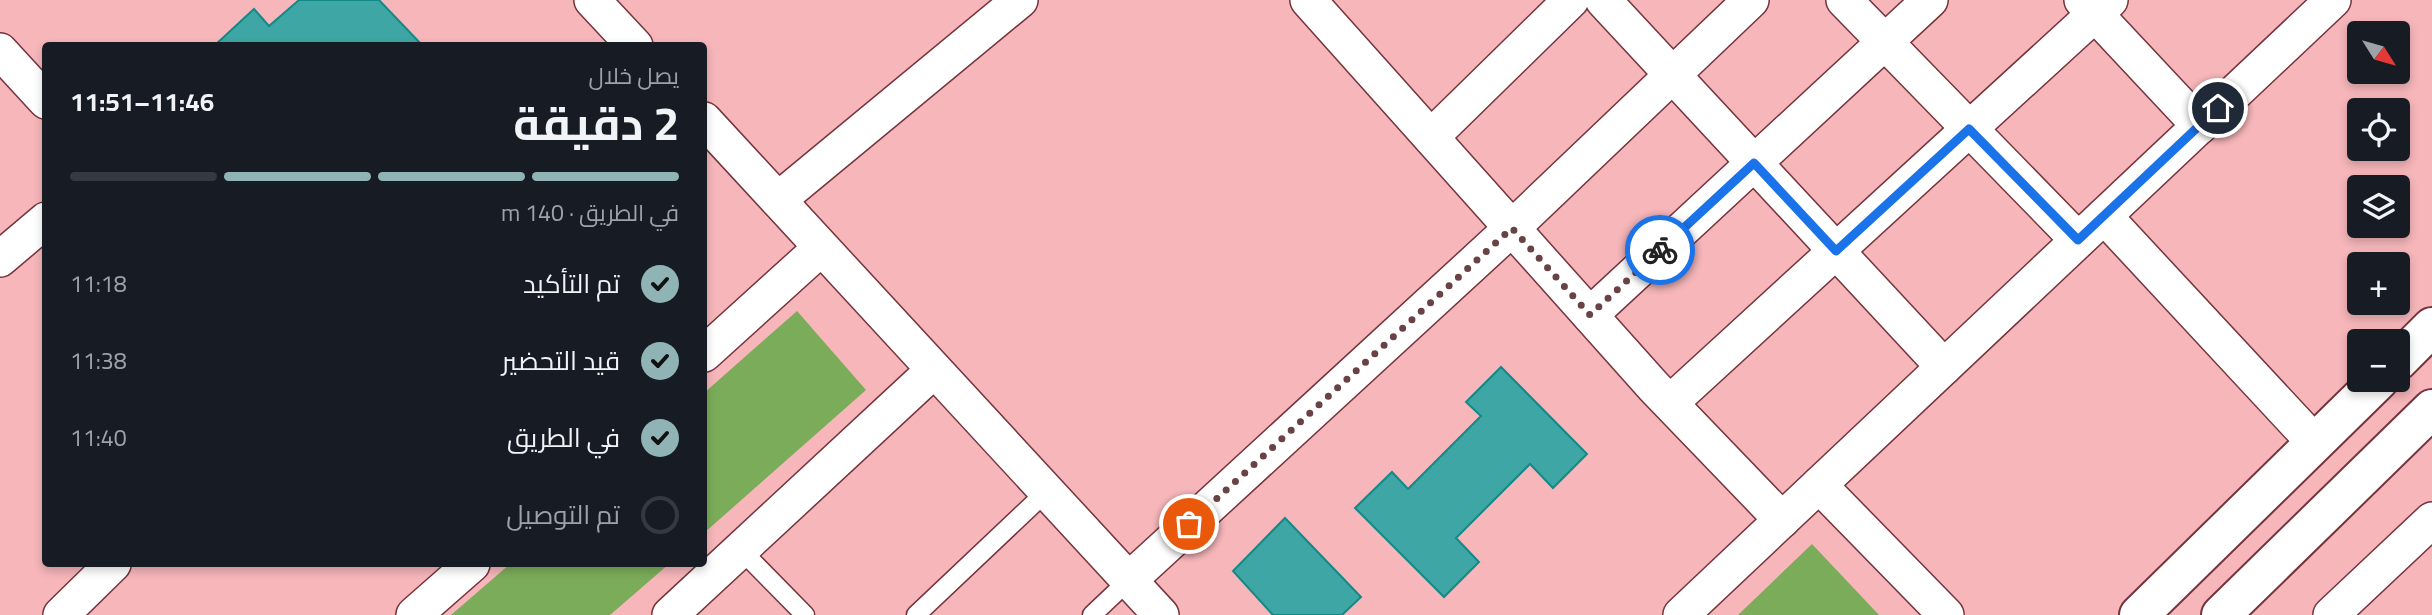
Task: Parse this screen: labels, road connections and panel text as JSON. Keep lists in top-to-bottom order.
{
  "north": "bottom right",
  "page": {
    "map_buttons": ["+", "−"],
    "heading": ["2 دقيقة", "يصل خلال", "11:46–11:51"],
    "bar": "في الطريق · 140 m",
    "list": [
      ["تم التأكيد", "11:18"],
      ["قيد التحضير", "11:38"],
      ["في الطريق", "11:40"],
      "تم التوصيل"
    ]
  }
}
